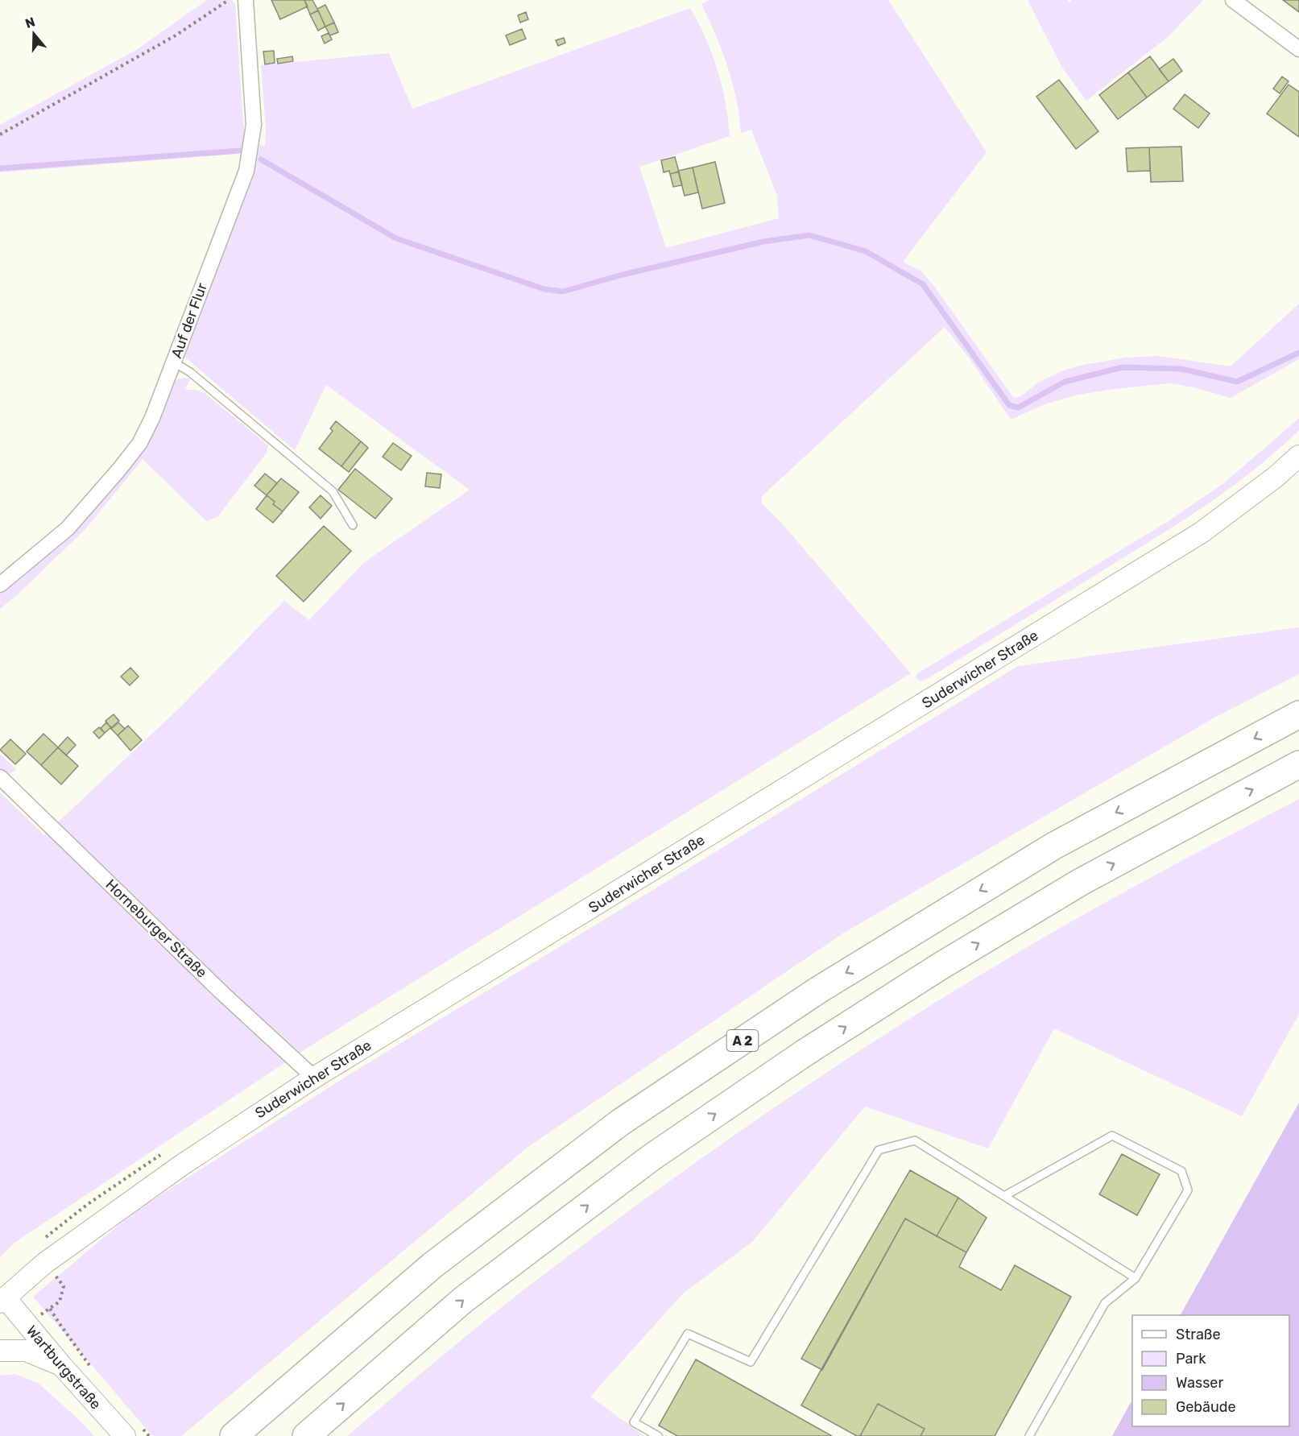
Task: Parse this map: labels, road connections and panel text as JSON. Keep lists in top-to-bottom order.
{
  "streets": {
    "highway": ["A 2"],
    "main road": ["Suderwicher Straße", "Wartburgstraße"],
    "street": ["Auf der Flur", "Horneburger Straße"]
  },
  "crossings": [
    ["Suderwicher Straße", "Horneburger Straße"],
    ["Suderwicher Straße", "Wartburgstraße"]
  ],
  "legend": [
    "Straße",
    "Park",
    "Wasser",
    "Gebäude"
  ],
  "north": "top"
}
